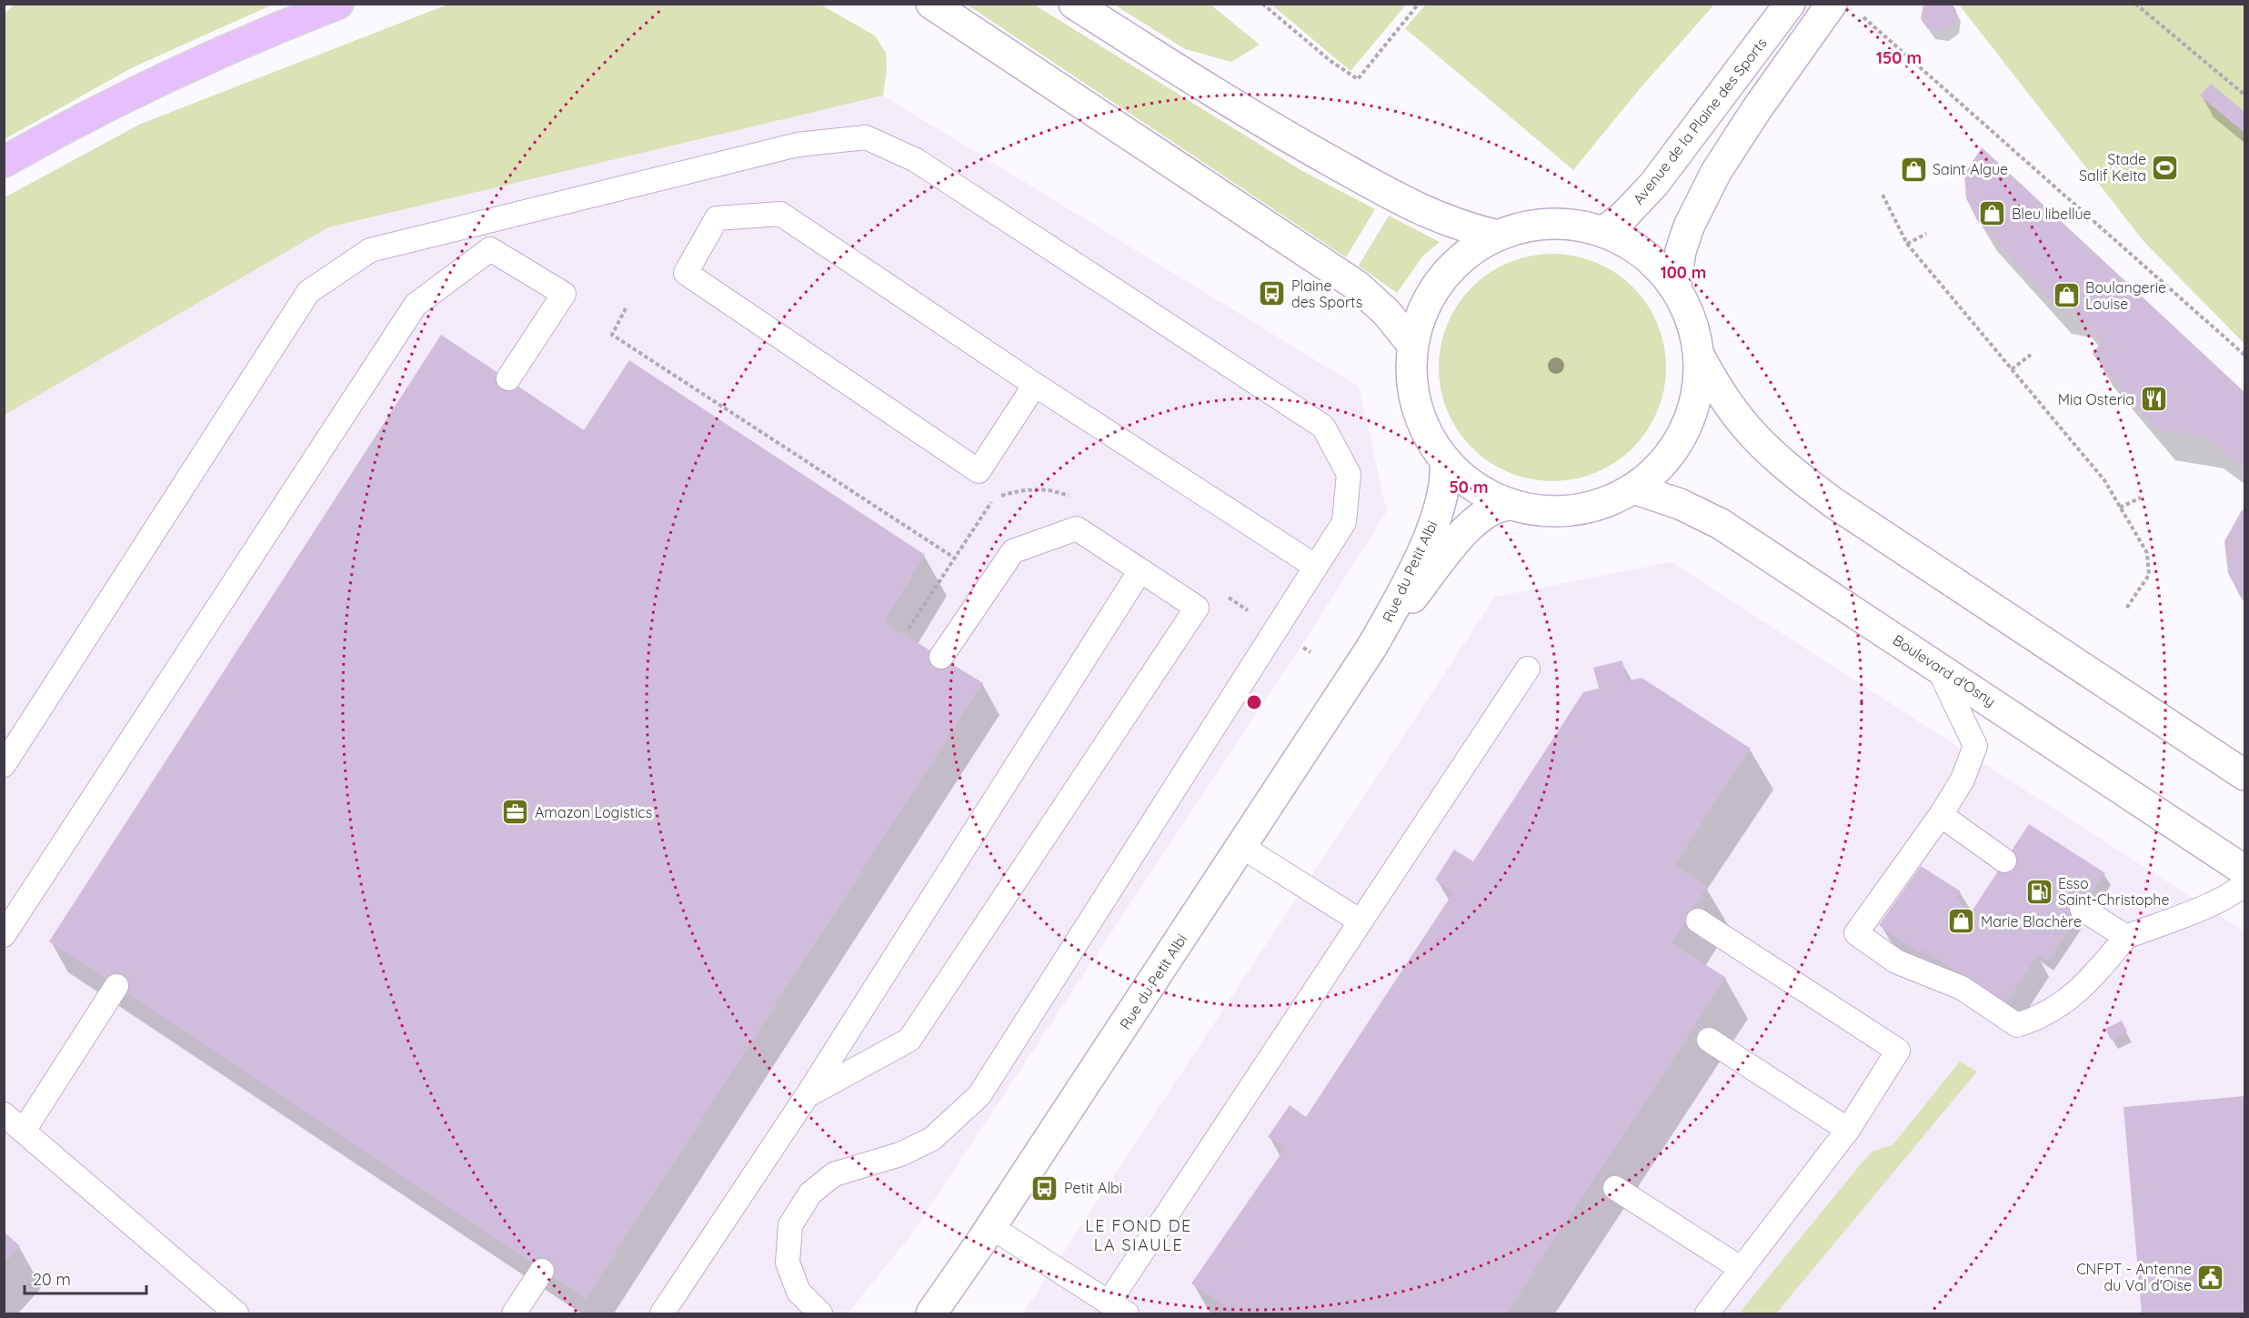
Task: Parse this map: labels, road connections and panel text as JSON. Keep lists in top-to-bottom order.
{
  "streets": {
    "main road": ["Avenue de la Plaine des Sports", "Rue du Petit Albi", "Boulevard d'Osny"]
  },
  "districts": ["LE FOND DE LA SIAULE"],
  "places": {
    "sports": ["Stade Salif Keita"],
    "shop": [
      "Saint Algue",
      "Bleu libellue",
      "Boulangerie Louise",
      "Marie Blachère"
    ],
    "bus stop": ["Plaine des Sports", "Petit Albi"],
    "restaurant": ["Mia Osteria"],
    "office": ["Amazon Logistics"],
    "fuel station": ["Esso Saint-Christophe"],
    "public building": ["CNFPT - Antenne du Val d'Oise"]
  },
  "scale_bar": "20 m",
  "rings": ["150 m", "100 m", "50 m"]
}
